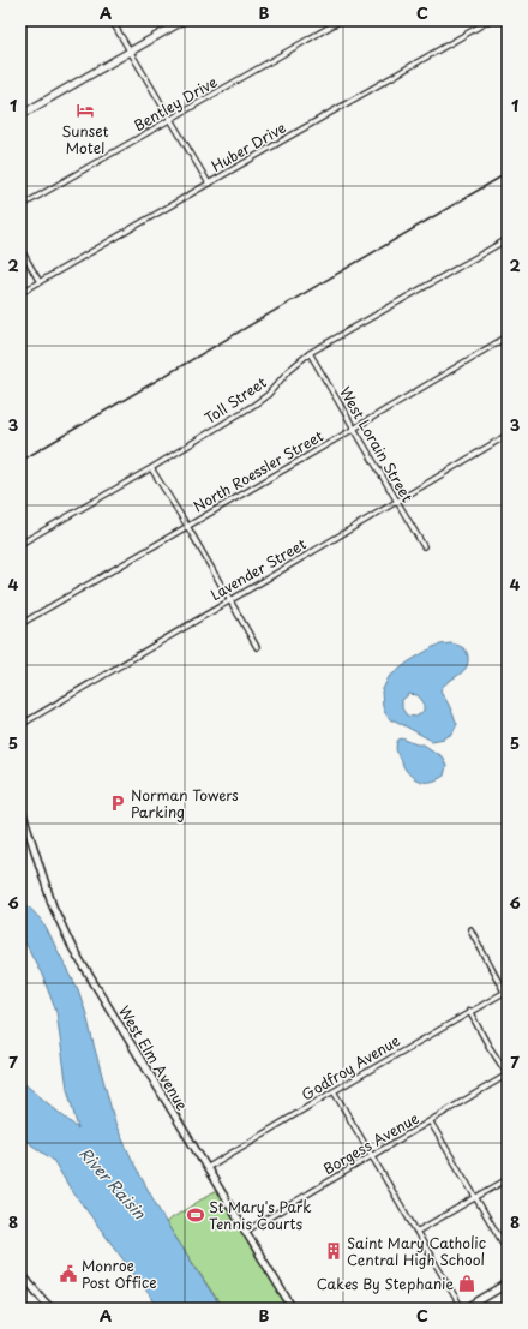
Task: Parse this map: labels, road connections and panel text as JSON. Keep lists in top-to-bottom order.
{
  "streets": {
    "street": [
      "Bentley Drive",
      "Huber Drive",
      "Toll Street",
      "West Lorain Street",
      "North Roessler Street",
      "Lavender Street",
      "West Elm Avenue",
      "Godfroy Avenue",
      "Borgess Avenue"
    ]
  },
  "crossings": [
    ["Toll Street", "West Lorain Street"],
    ["West Lorain Street", "North Roessler Street"],
    ["West Lorain Street", "Lavender Street"],
    ["West Elm Avenue", "Godfroy Avenue"],
    ["West Elm Avenue", "Borgess Avenue"]
  ],
  "water": ["River Raisin"],
  "places": {
    "hotel": ["Sunset Motel"],
    "parking": ["Norman Towers Parking"],
    "sports": ["St Mary's Park Tennis Courts"],
    "building": ["Saint Mary Catholic Central High School"],
    "public building": ["Monroe Post Office"],
    "shop": ["Cakes By Stephanie"]
  },
  "grid": {
    "columns": ["A", "B", "C"],
    "rows": [
      "1",
      "2",
      "3",
      "4",
      "5",
      "6",
      "7",
      "8"
    ]
  }
}
